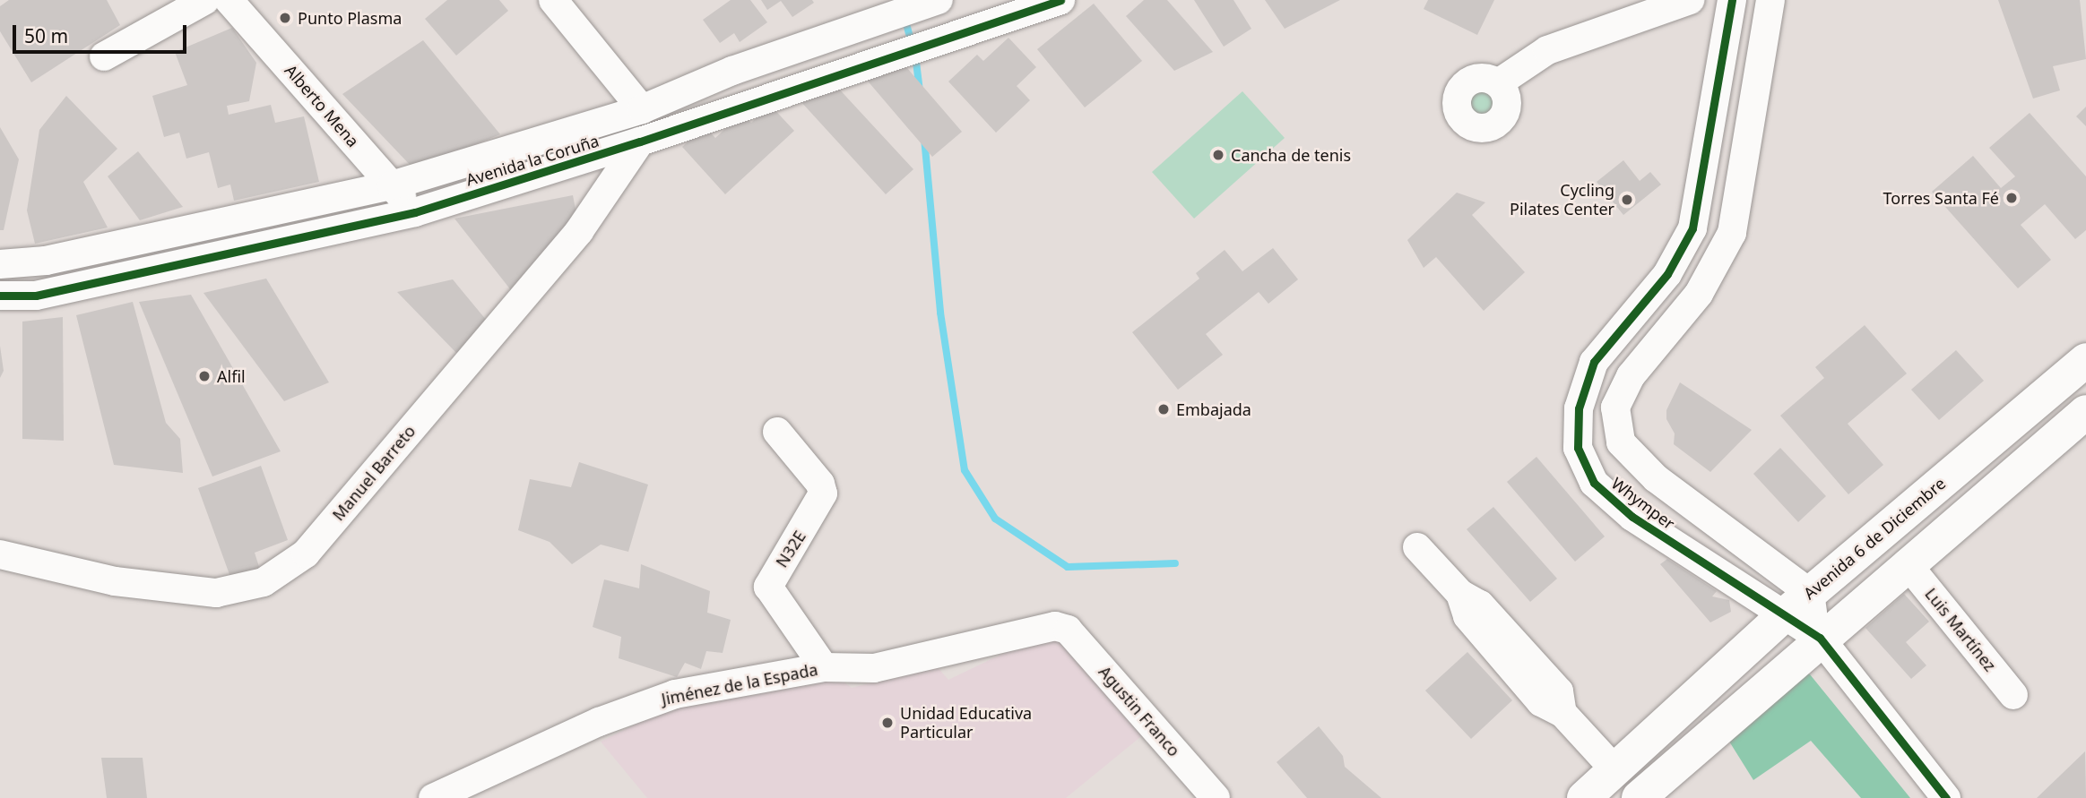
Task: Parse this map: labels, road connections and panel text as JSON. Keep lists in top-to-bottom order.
{
  "streets": {
    "main road": ["Avenida 6 de Diciembre"],
    "street": [
      "Alberto Mena",
      "Avenida la Coruña",
      "Manuel Barreto",
      "Whymper",
      "N32E",
      "Luis Martínez",
      "Jiménez de la Espada",
      "Agustin Franco"
    ]
  },
  "crossings": [
    ["Alberto Mena", "Avenida la Coruña"],
    ["Avenida la Coruña", "Manuel Barreto"],
    ["Whymper", "Avenida 6 de Diciembre"],
    ["N32E", "Jiménez de la Espada"],
    ["Jiménez de la Espada", "Agustin Franco"]
  ],
  "places": [
    "Punto Plasma",
    "Cancha de tenis",
    "Torres Santa Fé",
    "Cycling Pilates Center",
    "Alfil",
    "Embajada",
    "Unidad Educativa Particular"
  ],
  "scale_bar": "50 m"
}
